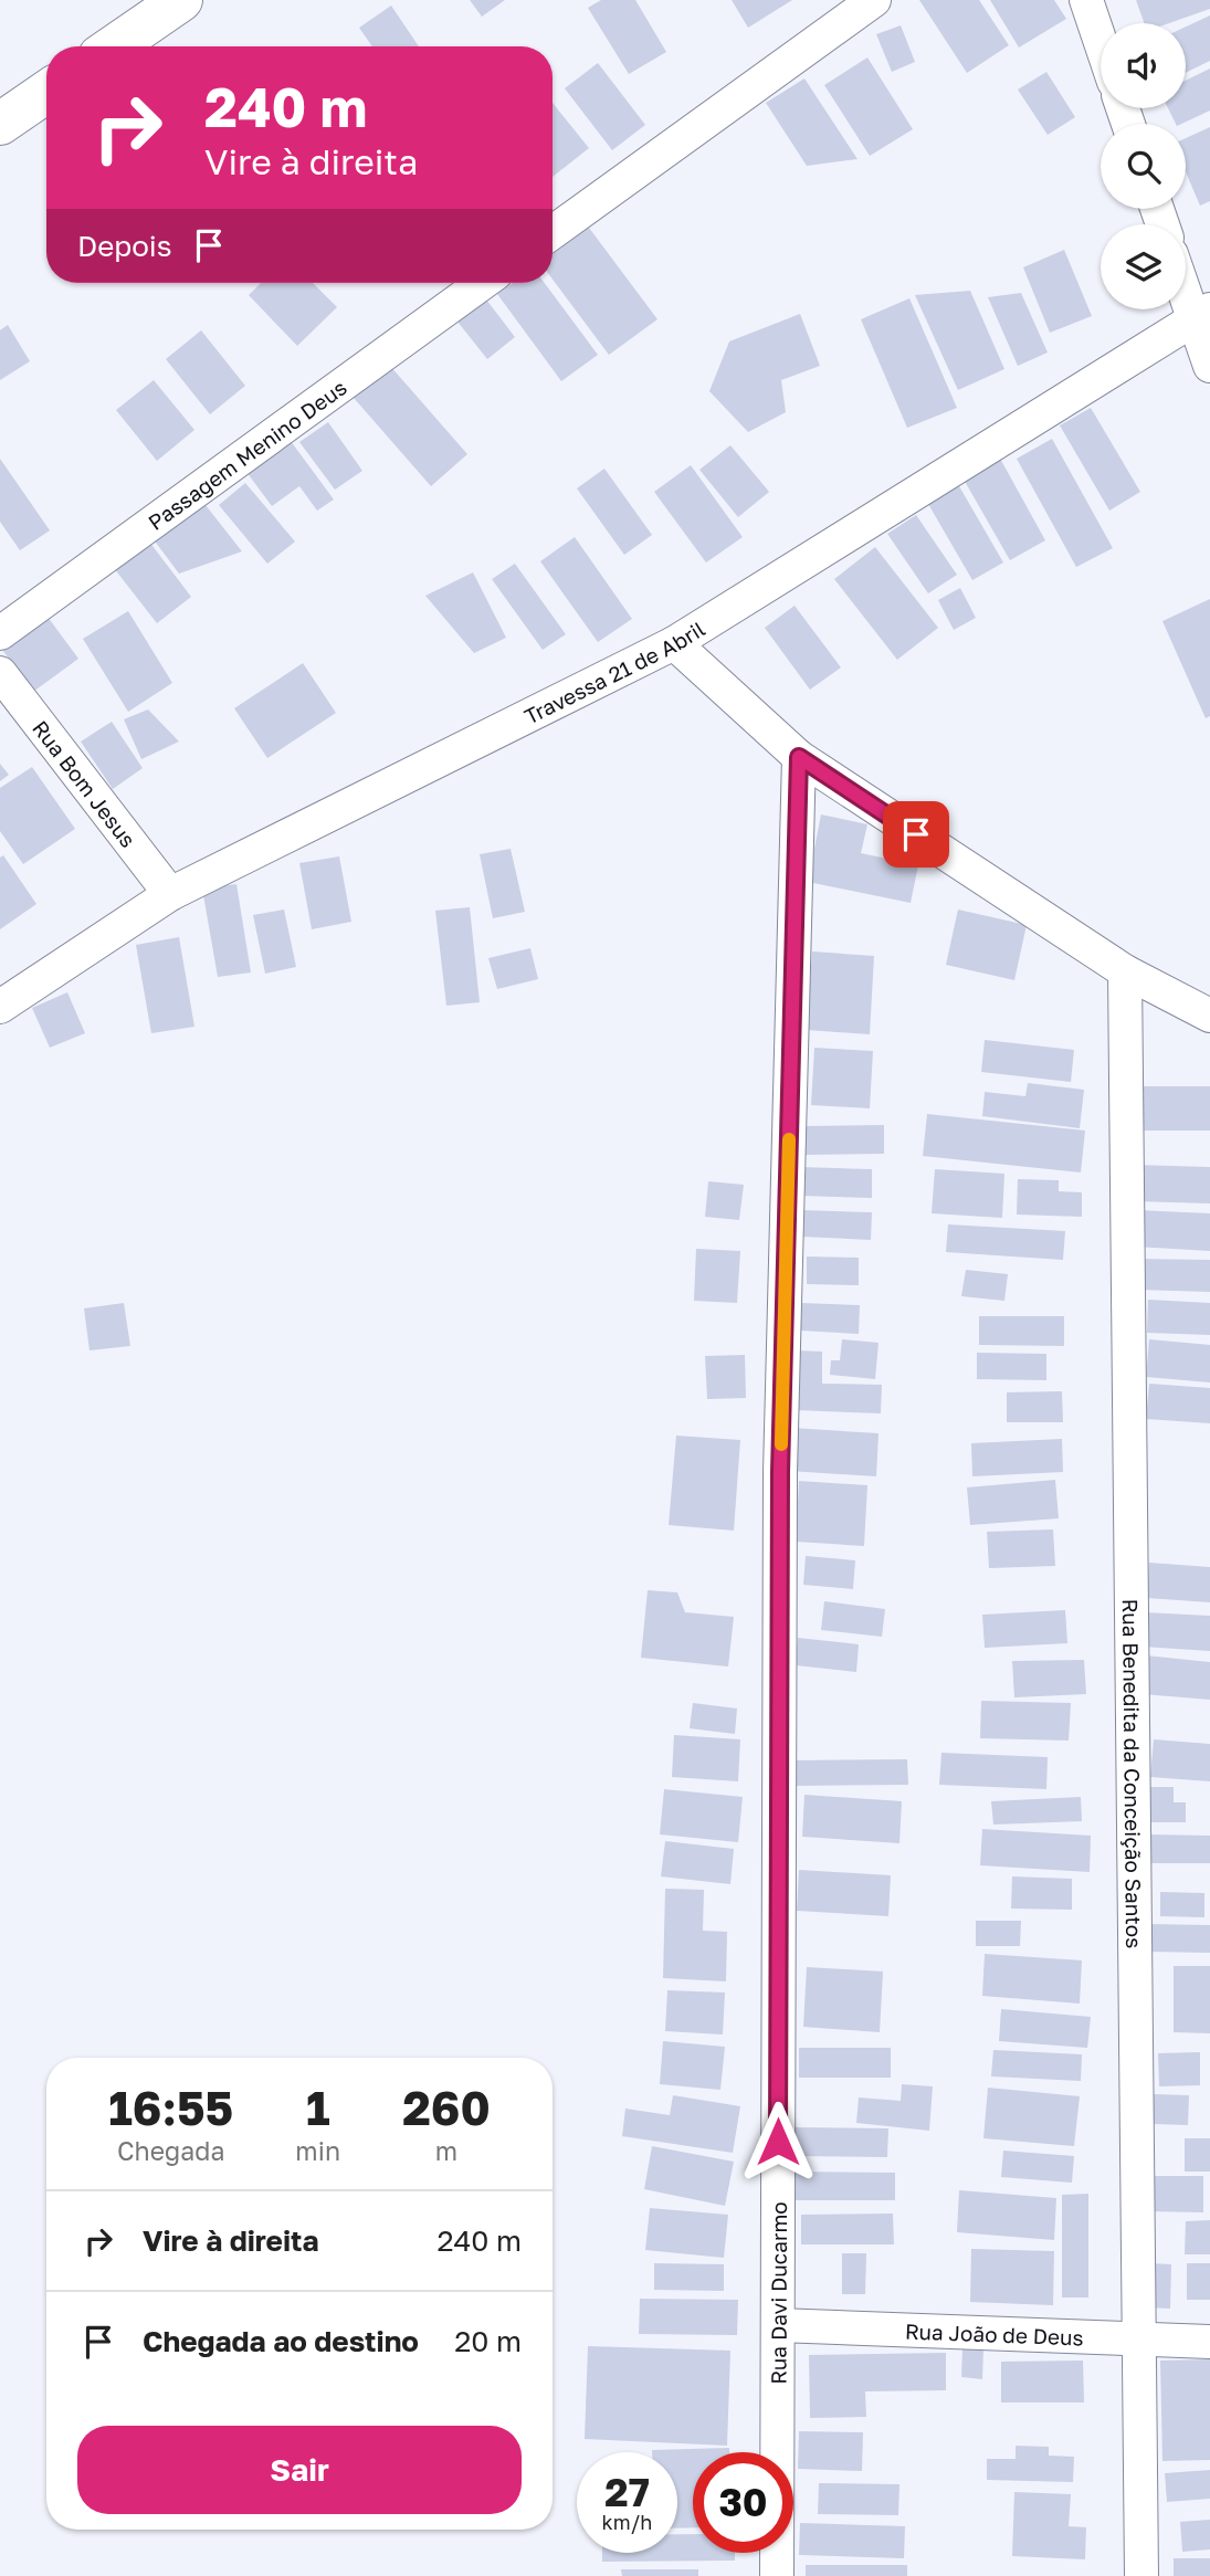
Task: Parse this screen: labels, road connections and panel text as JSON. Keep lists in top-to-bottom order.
{
  "streets": {
    "street": [
      "Passagem Menino Deus",
      "Travessa 21 de Abril",
      "Rua Bom Jesus",
      "Rua Benedita da Conceição Santos",
      "Rua Davi Ducarmo",
      "Rua João de Deus"
    ]
  },
  "crossings": [
    ["Travessa 21 de Abril", "Rua Bom Jesus"],
    ["Rua Benedita da Conceição Santos", "Rua João de Deus"],
    ["Rua Davi Ducarmo", "Rua João de Deus"]
  ],
  "page": {
    "turn": ["240 m", "Vire à direita"],
    "then": "Depois",
    "eta": [
      "16:55",
      "Chegada",
      "1",
      "min",
      "260",
      "m"
    ],
    "list": [
      {
        "name": "Vire à direita",
        "value": "240 m"
      },
      {
        "name": "Chegada ao destino",
        "value": "20 m"
      }
    ],
    "buttons": "Sair",
    "speed": "27 km/h",
    "limit": "30"
  }
}
